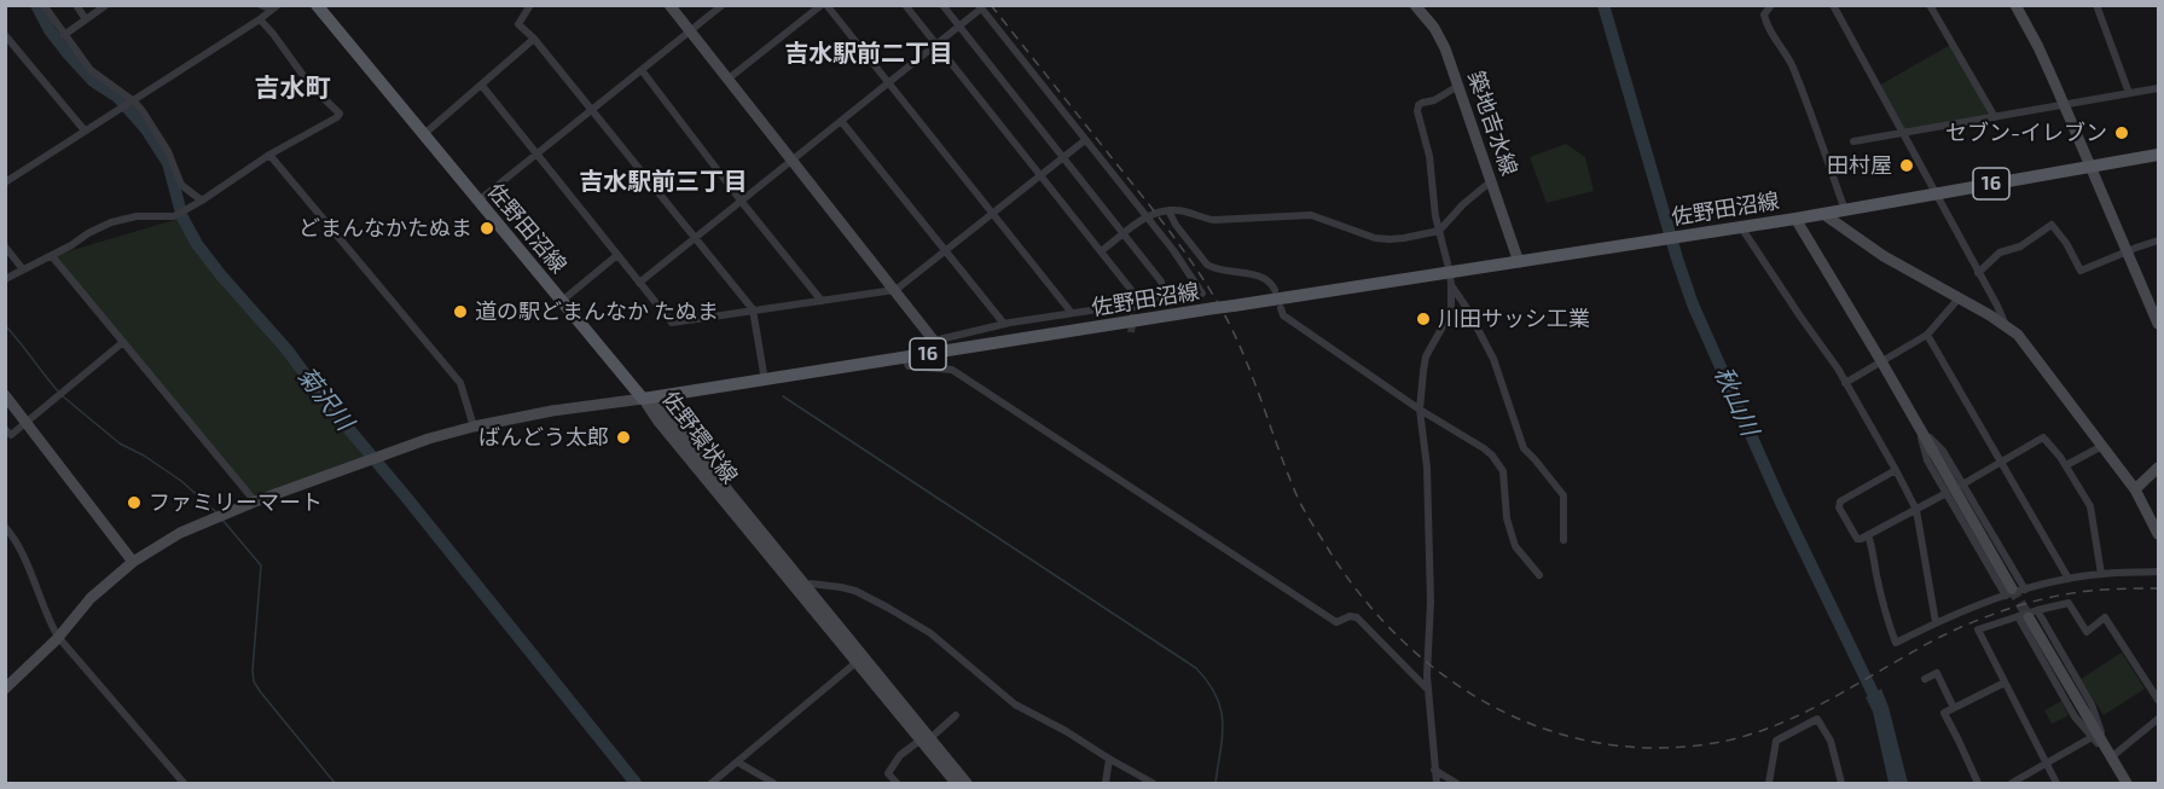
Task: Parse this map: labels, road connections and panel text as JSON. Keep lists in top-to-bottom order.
{
  "streets": {
    "main road": ["16", "佐野田沼線"],
    "street": ["築地吉水線", "佐野環状線"]
  },
  "crossings": [
    ["築地吉水線", "佐野田沼線"],
    ["佐野田沼線", "佐野環状線"]
  ],
  "districts": ["吉水駅前二丁目", "吉水町", "吉水駅前三丁目"],
  "water": ["菊沢川", "秋山川"],
  "places": [
    "セブン-イレブン",
    "田村屋",
    "どまんなかたぬま",
    "道の駅どまんなか たぬま",
    "川田サッシ工業",
    "ばんどう太郎",
    "ファミリーマート"
  ]
}
